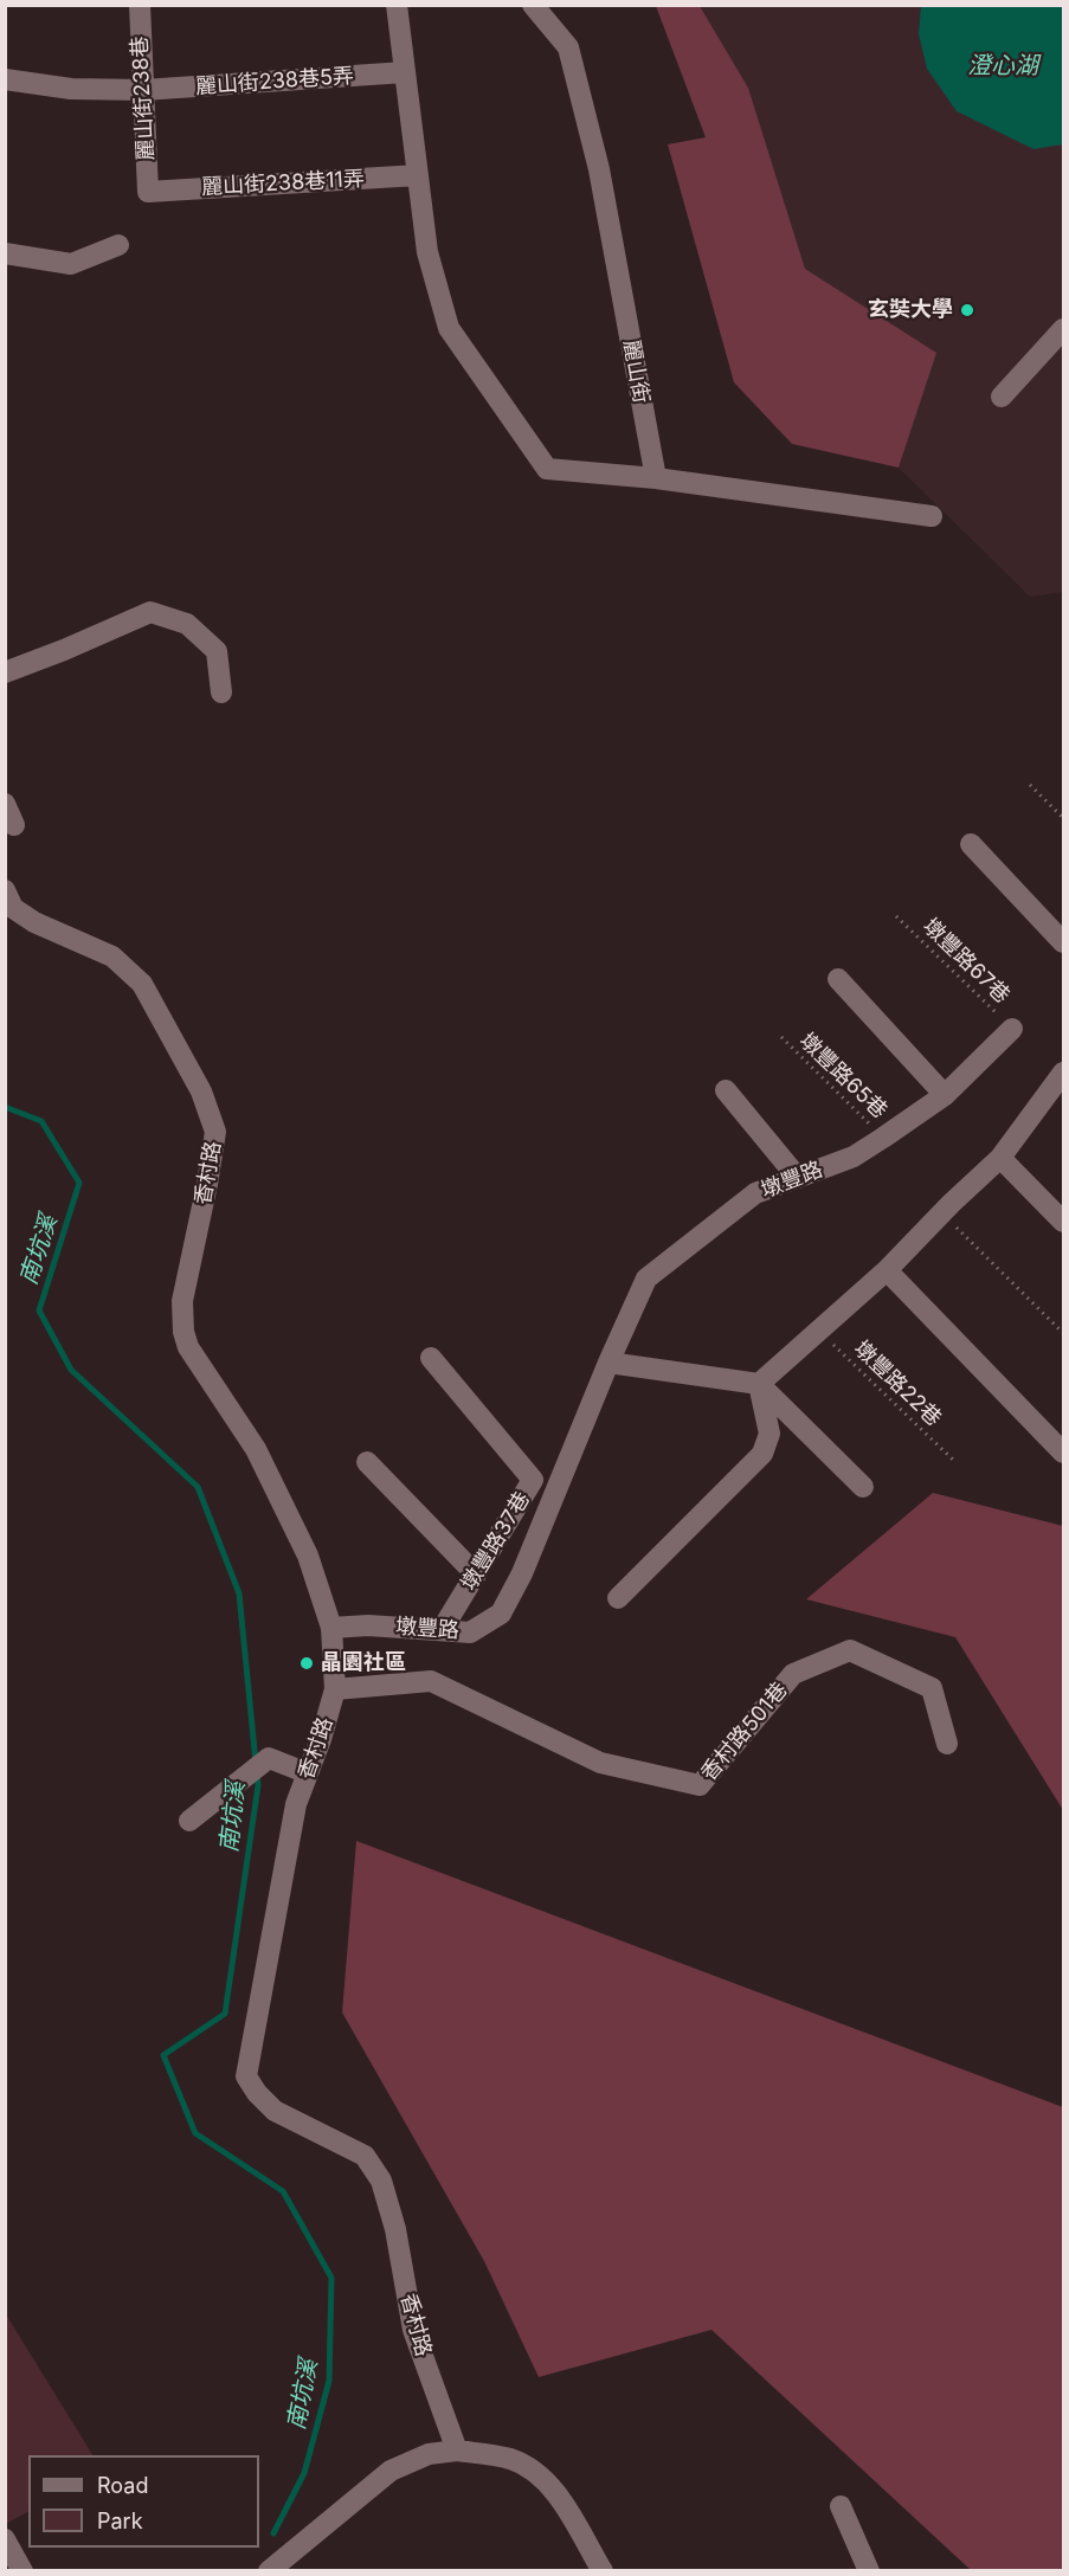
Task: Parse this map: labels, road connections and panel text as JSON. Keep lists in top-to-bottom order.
{
  "streets": {
    "street": [
      "麗山街238巷5弄",
      "麗山街238巷",
      "麗山街238巷11弄",
      "麗山街",
      "香村路",
      "墩豐路",
      "墩豐路37巷",
      "香村路501巷"
    ],
    "path": ["墩豐路67巷", "墩豐路65巷", "墩豐路22巷"]
  },
  "crossings": [
    ["麗山街238巷5弄", "麗山街238巷"],
    ["麗山街238巷", "麗山街238巷11弄"],
    ["墩豐路67巷", "墩豐路"],
    ["墩豐路65巷", "墩豐路"],
    ["香村路", "墩豐路"],
    ["香村路", "香村路501巷"],
    ["墩豐路", "墩豐路37巷"]
  ],
  "water": ["澄心湖", "南坑溪"],
  "places": ["玄奘大學", "晶園社區"],
  "legend": ["Road", "Park"]
}
